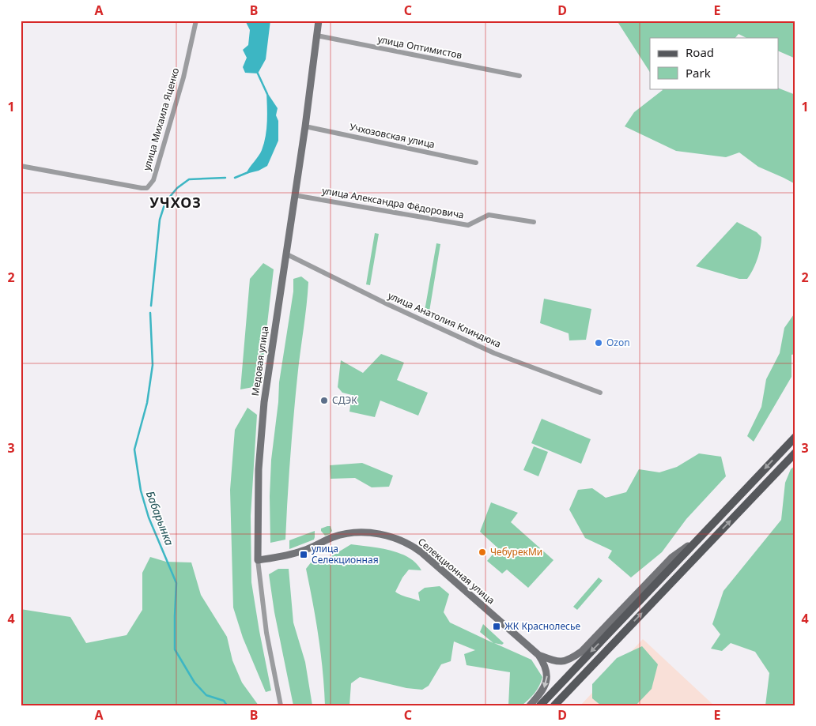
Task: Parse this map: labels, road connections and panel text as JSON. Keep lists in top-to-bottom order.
{
  "streets": {
    "street": [
      "улица Оптимистов",
      "улица Михаила Яценко",
      "Учхозовская улица",
      "улица Александра Фёдоровича",
      "улица Анатолия Клиндюка",
      "Медовая улица",
      "Селекционная улица"
    ]
  },
  "crossings": [
    ["улица Оптимистов", "Медовая улица"],
    ["Учхозовская улица", "Медовая улица"],
    ["улица Александра Фёдоровича", "Медовая улица"],
    ["улица Анатолия Клиндюка", "Медовая улица"],
    ["Медовая улица", "Селекционная улица"]
  ],
  "districts": ["УЧХОЗ"],
  "water": ["Бабарынка"],
  "places": {
    "other": ["Ozon", "СДЭК", "ЧебурекМи"],
    "transit": ["улица Селекционная", "ЖК Краснолесье"]
  },
  "legend": ["Road", "Park"],
  "grid": {
    "columns": [
      "A",
      "B",
      "C",
      "D",
      "E"
    ],
    "rows": [
      "1",
      "2",
      "3",
      "4"
    ]
  }
}
